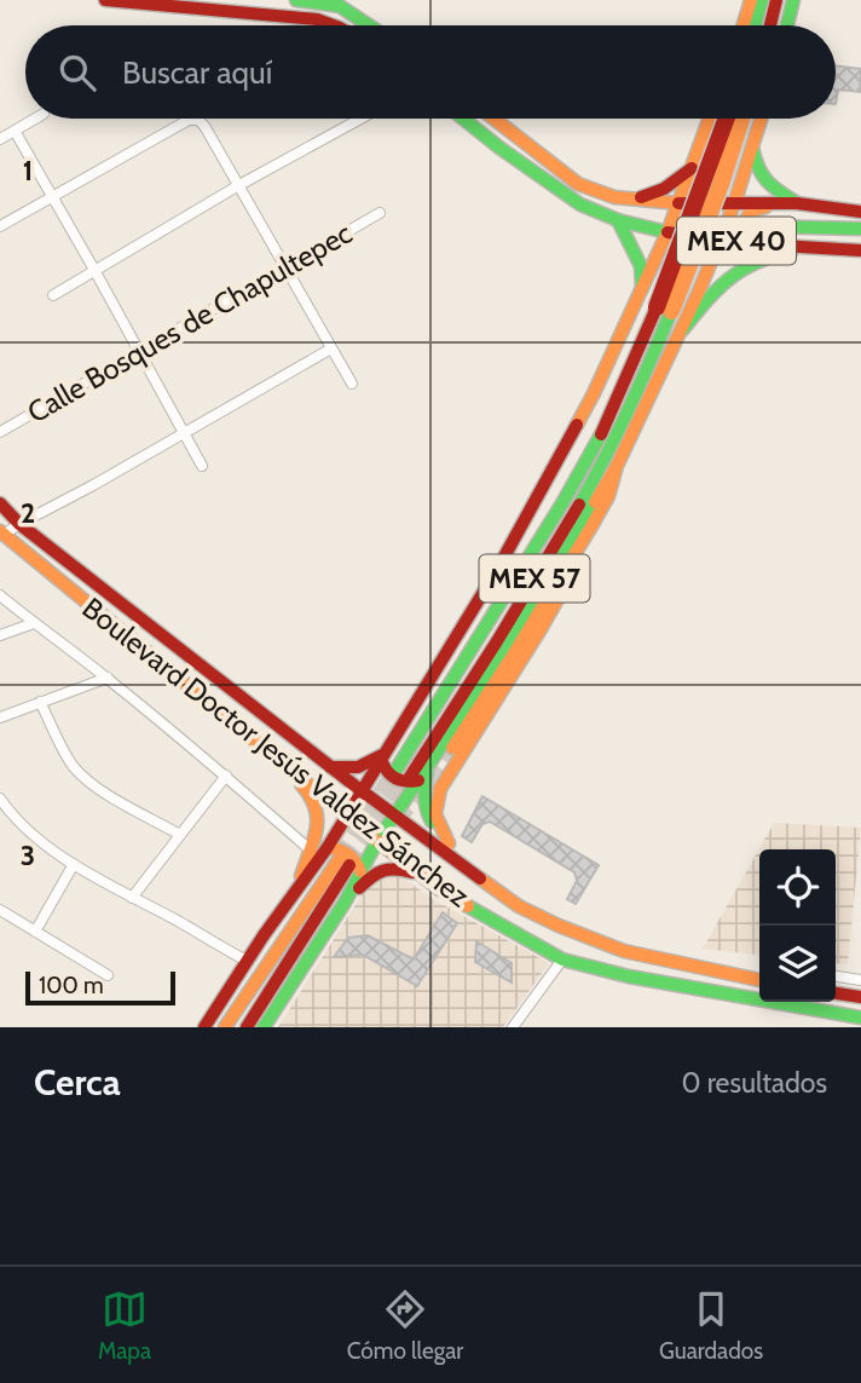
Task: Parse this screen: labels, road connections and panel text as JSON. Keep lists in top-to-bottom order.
{
  "streets": {
    "main road": ["MEX 40", "MEX 57", "Boulevard Doctor Jesús Valdez Sánchez"],
    "street": ["Calle Bosques de Chapultepec"]
  },
  "scale_bar": "100 m",
  "page": {
    "search": "Buscar aquí",
    "scale": "100 m",
    "heading": ["Cerca", "0 resultados"],
    "nav": ["Mapa", "Cómo llegar", "Guardados"]
  },
  "grid": {
    "rows": ["1", "2", "3"]
  }
}
